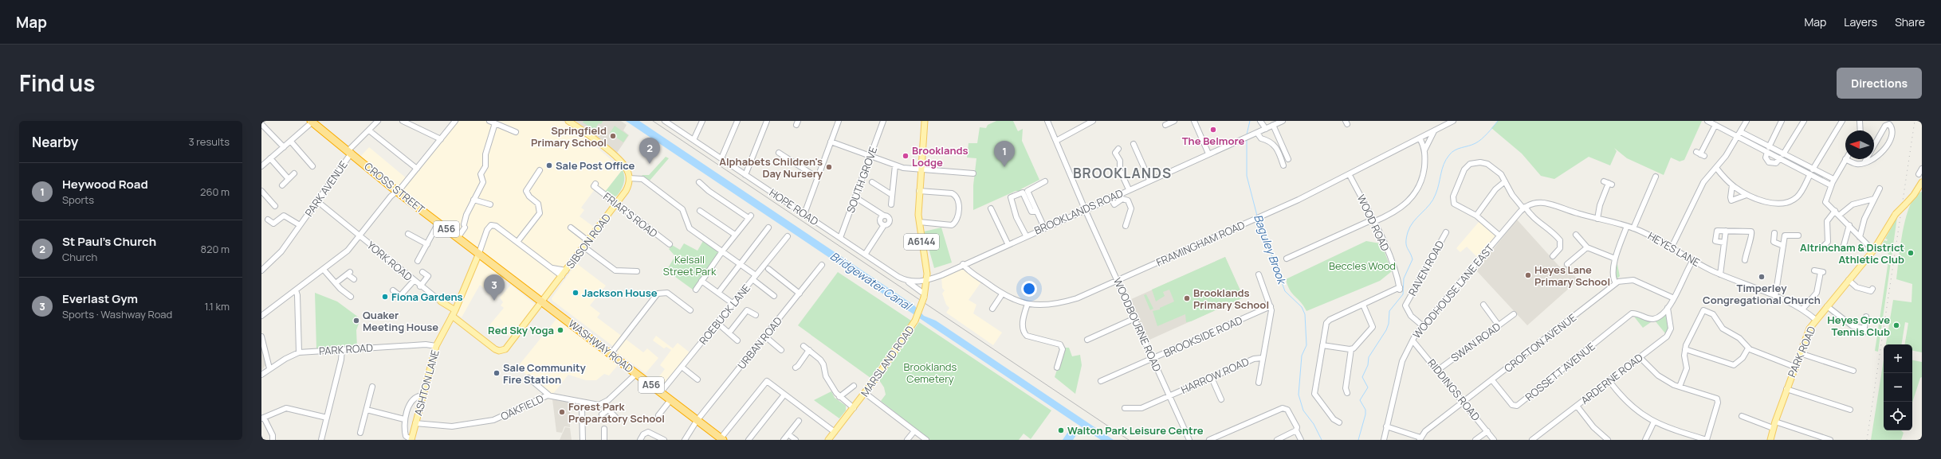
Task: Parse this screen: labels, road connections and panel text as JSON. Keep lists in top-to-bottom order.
{
  "streets": {
    "highway": ["CROSS STREET", "A56", "WASHWAY ROAD"],
    "main road": [
      "SIBSON ROAD",
      "A6144",
      "PARK ROAD",
      "MARSLAND ROAD",
      "ASHTON LANE"
    ],
    "street": [
      "SOUTH GROVE",
      "PARK AVENUE",
      "HOPE ROAD",
      "BROOKLANDS ROAD",
      "FRIAR'S ROAD",
      "WOOD ROAD",
      "FRAMINGHAM ROAD",
      "HEYES LANE",
      "YORK ROAD",
      "RAVEN ROAD",
      "WOODHOUSE LANE EAST",
      "ROEBUCK LANE",
      "WOODBOURNE ROAD",
      "BROOKSIDE ROAD",
      "SWAN ROAD",
      "URBAN ROAD",
      "CROFTON AVENUE",
      "ROSSETT AVENUE",
      "HARROW ROAD",
      "ARDERNE ROAD",
      "RIDDINGS ROAD",
      "OAKFIELD"
    ]
  },
  "crossings": [
    ["SOUTH GROVE", "HOPE ROAD"],
    ["CROSS STREET", "PARK AVENUE"],
    ["CROSS STREET", "WASHWAY ROAD"],
    ["CROSS STREET", "ASHTON LANE"],
    ["PARK AVENUE", "YORK ROAD"],
    ["HOPE ROAD", "BROOKLANDS ROAD"],
    ["HOPE ROAD", "MARSLAND ROAD"],
    ["BROOKLANDS ROAD", "FRAMINGHAM ROAD"],
    ["BROOKLANDS ROAD", "WOODBOURNE ROAD"],
    ["BROOKLANDS ROAD", "MARSLAND ROAD"],
    ["FRIAR'S ROAD", "SIBSON ROAD"],
    ["WOOD ROAD", "FRAMINGHAM ROAD"],
    ["SIBSON ROAD", "WASHWAY ROAD"],
    ["SIBSON ROAD", "ASHTON LANE"],
    ["FRAMINGHAM ROAD", "WOODBOURNE ROAD"],
    ["HEYES LANE", "WOODHOUSE LANE EAST"],
    ["HEYES LANE", "PARK ROAD"],
    ["RAVEN ROAD", "WOODHOUSE LANE EAST"],
    ["WOODHOUSE LANE EAST", "RIDDINGS ROAD"],
    ["ROEBUCK LANE", "WASHWAY ROAD"],
    ["WOODBOURNE ROAD", "BROOKSIDE ROAD"],
    ["WOODBOURNE ROAD", "HARROW ROAD"],
    ["SWAN ROAD", "RIDDINGS ROAD"],
    ["URBAN ROAD", "WASHWAY ROAD"],
    ["CROFTON AVENUE", "ROSSETT AVENUE"],
    ["CROFTON AVENUE", "RIDDINGS ROAD"],
    ["WASHWAY ROAD", "ASHTON LANE"],
    ["PARK ROAD", "ASHTON LANE"],
    ["ROSSETT AVENUE", "ARDERNE ROAD"],
    ["ASHTON LANE", "OAKFIELD"]
  ],
  "districts": ["BROOKLANDS"],
  "water": ["Baguley Brook", "Bridgewater Canal"],
  "parks": ["Kelsall Street Park", "Beccles Wood", "Brooklands Cemetery"],
  "places": [
    "The Belmore",
    "Springfield Primary School",
    "Brooklands Lodge",
    "Sale Post Office",
    "Alphabets Children's Day Nursery",
    "Altrincham & District Athletic Club",
    "Heyes Lane Primary School",
    "Timperley Congregational Church",
    "Jackson House",
    "Fiona Gardens",
    "Brooklands Primary School",
    "Quaker Meeting House",
    "Heyes Grove Tennis Club",
    "Red Sky Yoga",
    "Sale Community Fire Station",
    "Forest Park Preparatory School",
    "Walton Park Leisure Centre"
  ],
  "north": "left",
  "page": {
    "header": "Map",
    "nav": ["Map", "Layers", "Share"],
    "title": "Find us",
    "buttons": "Directions",
    "heading": ["Nearby", "3 results"],
    "pins": ["2", "1", "3"],
    "list": [
      {
        "mark": "1",
        "name": "Heywood Road",
        "note": "Sports",
        "value": "260 m"
      },
      {
        "mark": "2",
        "name": "St Paul's Church",
        "note": "Church",
        "value": "820 m"
      },
      {
        "mark": "3",
        "name": "Everlast Gym",
        "note": "Sports · Washway Road",
        "value": "1.1 km"
      }
    ],
    "map_buttons": ["+", "−"]
  }
}
